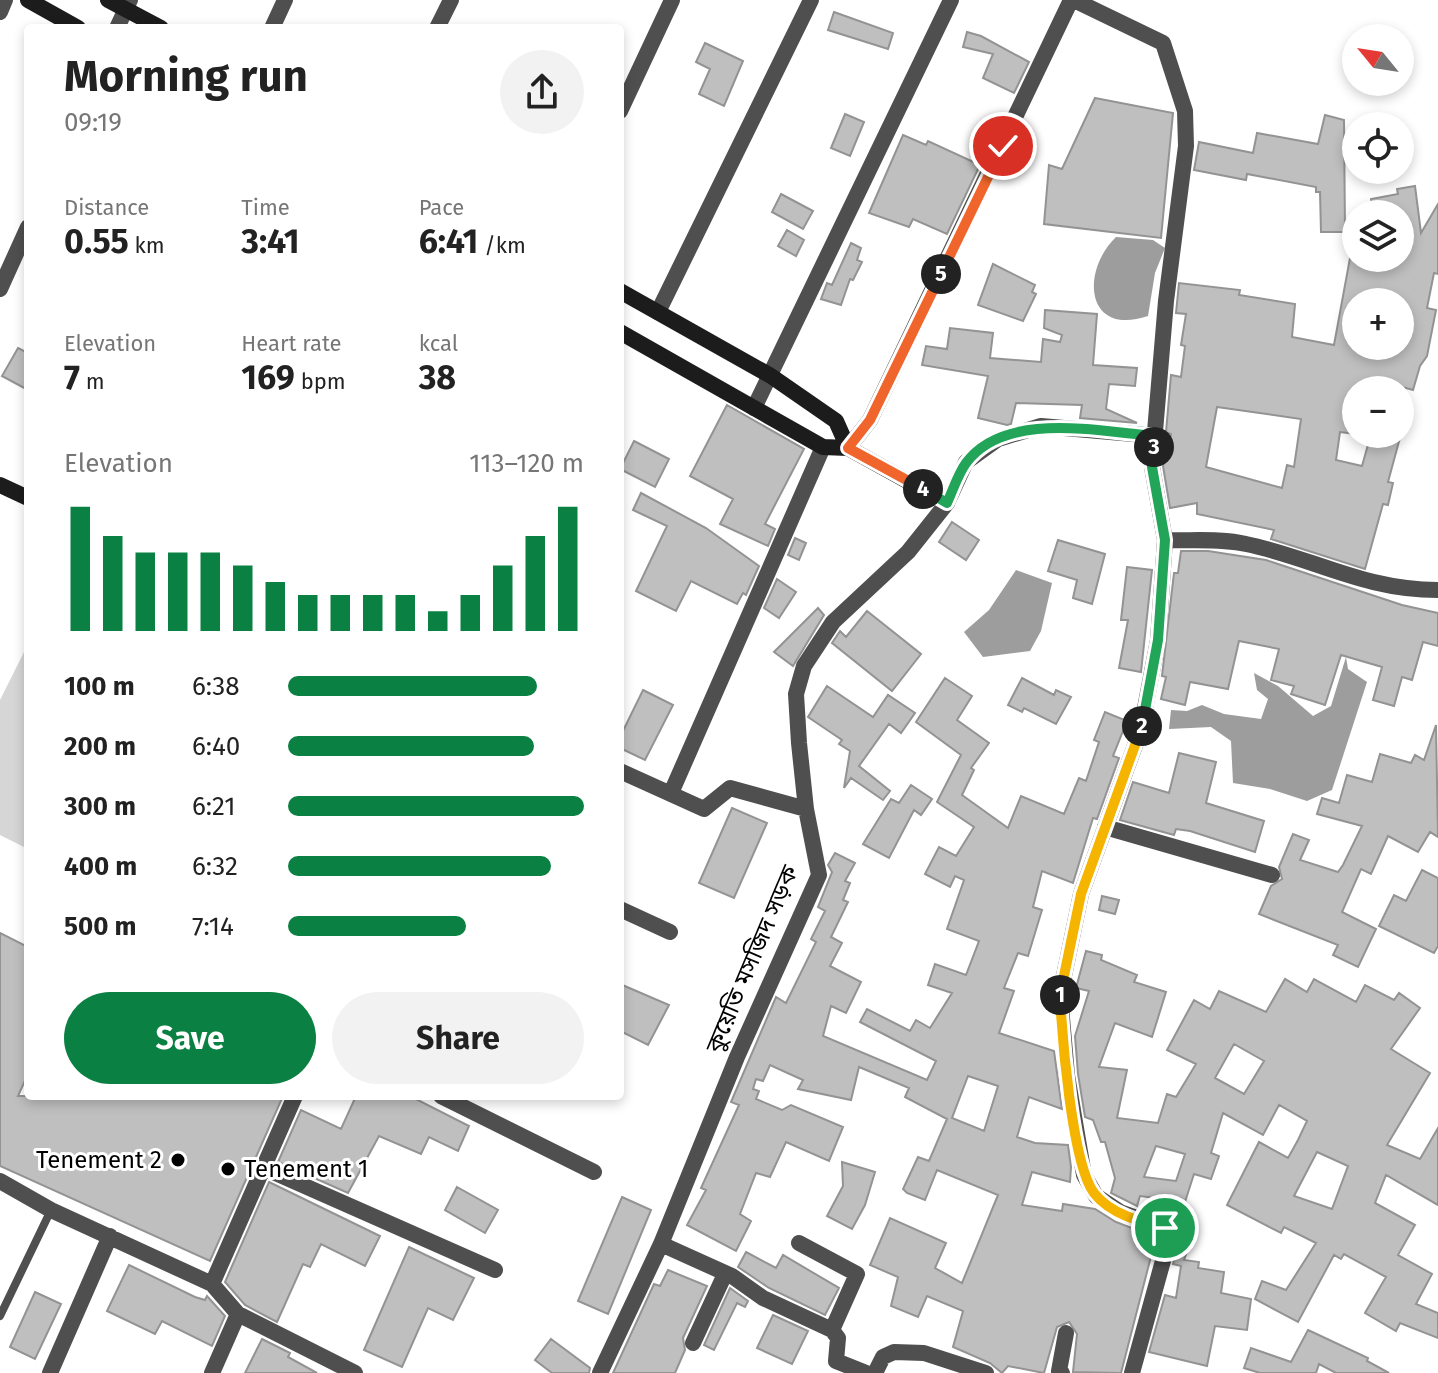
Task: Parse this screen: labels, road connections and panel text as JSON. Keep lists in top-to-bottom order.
{
  "streets": {
    "street": ["কুয়েতি মসজিদ সড়ক"]
  },
  "places": ["Tenement 2", "Tenement 1"],
  "north": "top left",
  "page": {
    "map_buttons": ["+", "−"],
    "heading": ["Morning run", "09:19"],
    "stats": [
      ["Distance", "0.55 km"],
      ["Time", "3:41"],
      ["Pace", "6:41 /km"],
      ["Elevation", "7 m"],
      ["Heart rate", "169 bpm"],
      ["kcal", "38"]
    ],
    "pins": [
      "5",
      "3",
      "4",
      "2",
      "1"
    ],
    "chart": ["Elevation", "113–120 m"],
    "list": [
      {
        "name": "100 m",
        "note": "6:38"
      },
      {
        "name": "200 m",
        "note": "6:40"
      },
      {
        "name": "300 m",
        "note": "6:21"
      },
      {
        "name": "400 m",
        "note": "6:32"
      },
      {
        "name": "500 m",
        "note": "7:14"
      }
    ],
    "buttons": ["Save", "Share"]
  }
}
